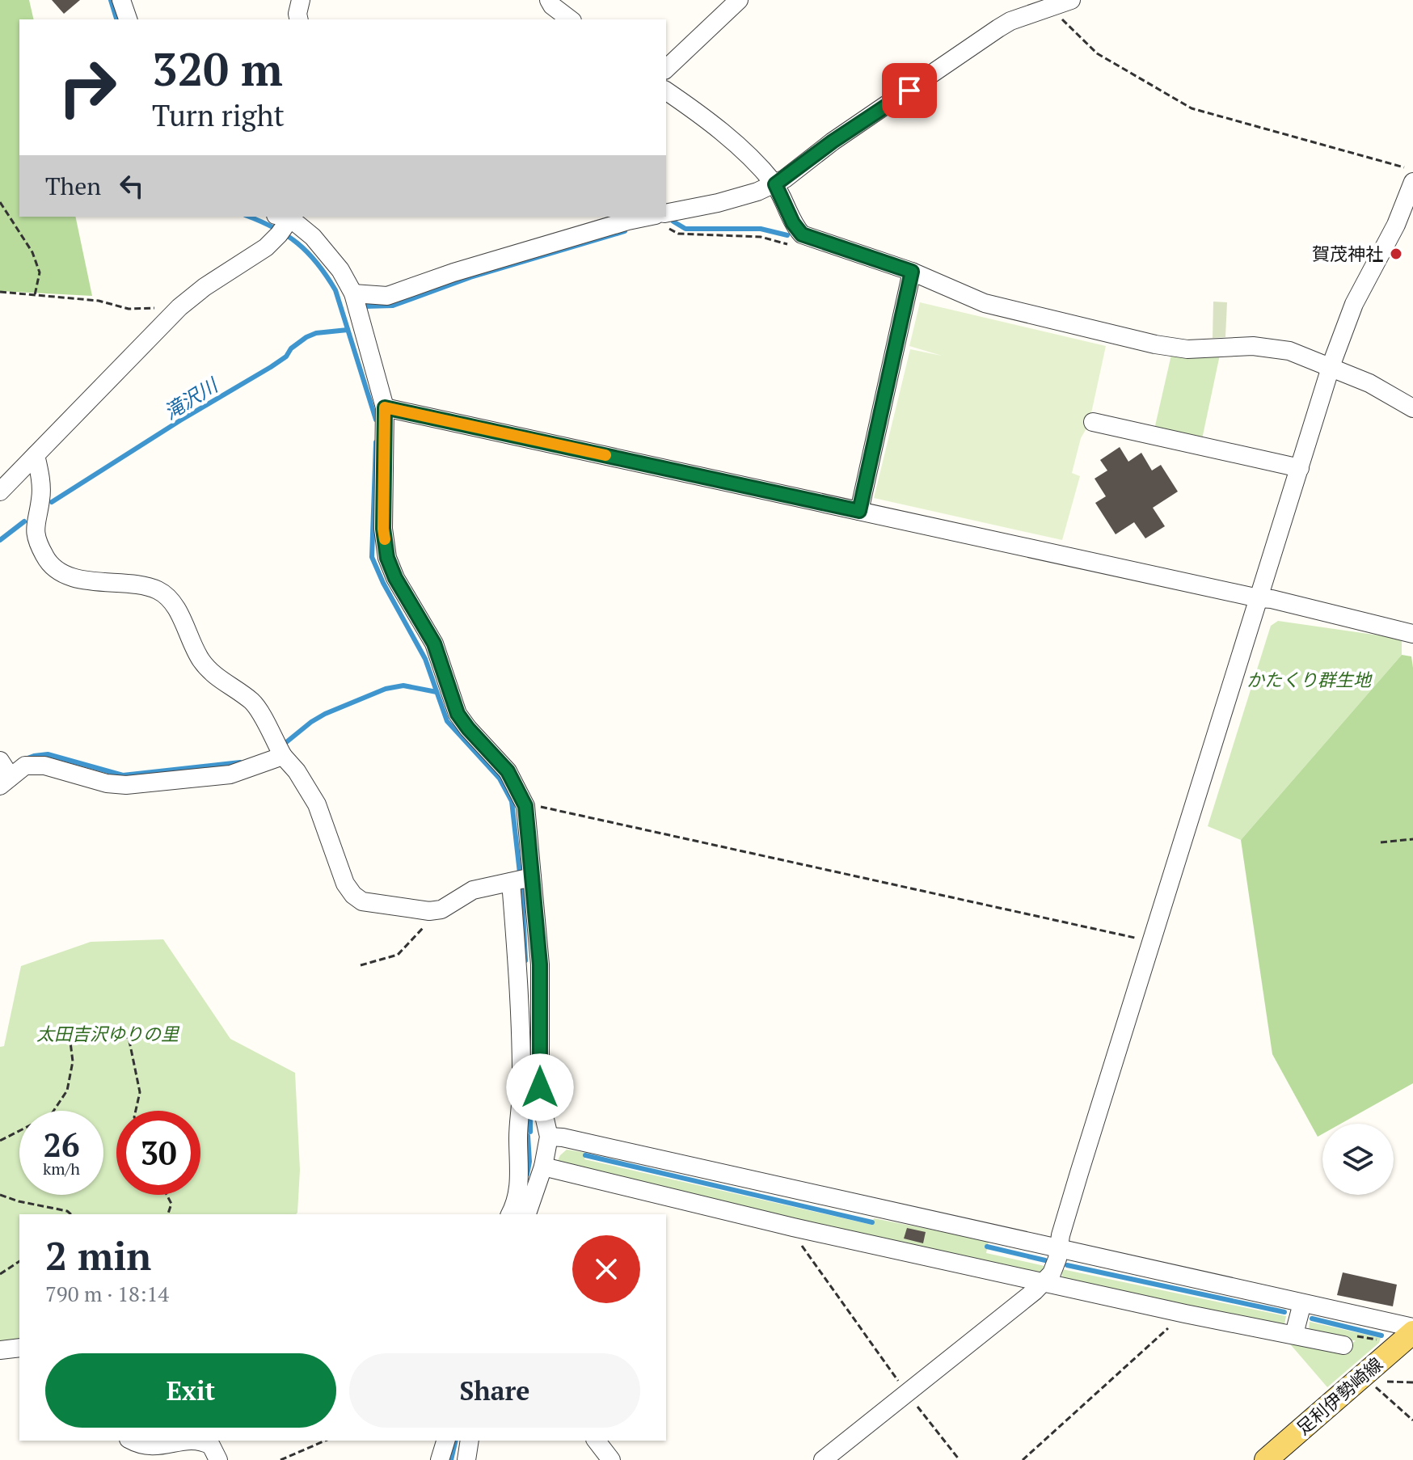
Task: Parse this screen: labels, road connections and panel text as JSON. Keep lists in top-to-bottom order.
{
  "streets": {
    "main road": ["足利伊勢崎線"]
  },
  "water": ["滝沢川"],
  "parks": ["かたくり群生地", "太田吉沢ゆりの里"],
  "places": ["賀茂神社"],
  "page": {
    "turn": ["320 m", "Turn right"],
    "then": "Then",
    "speed": "26 km/h",
    "limit": "30",
    "heading": ["2 min", "790 m · 18:14"],
    "buttons": ["Exit", "Share"]
  }
}
